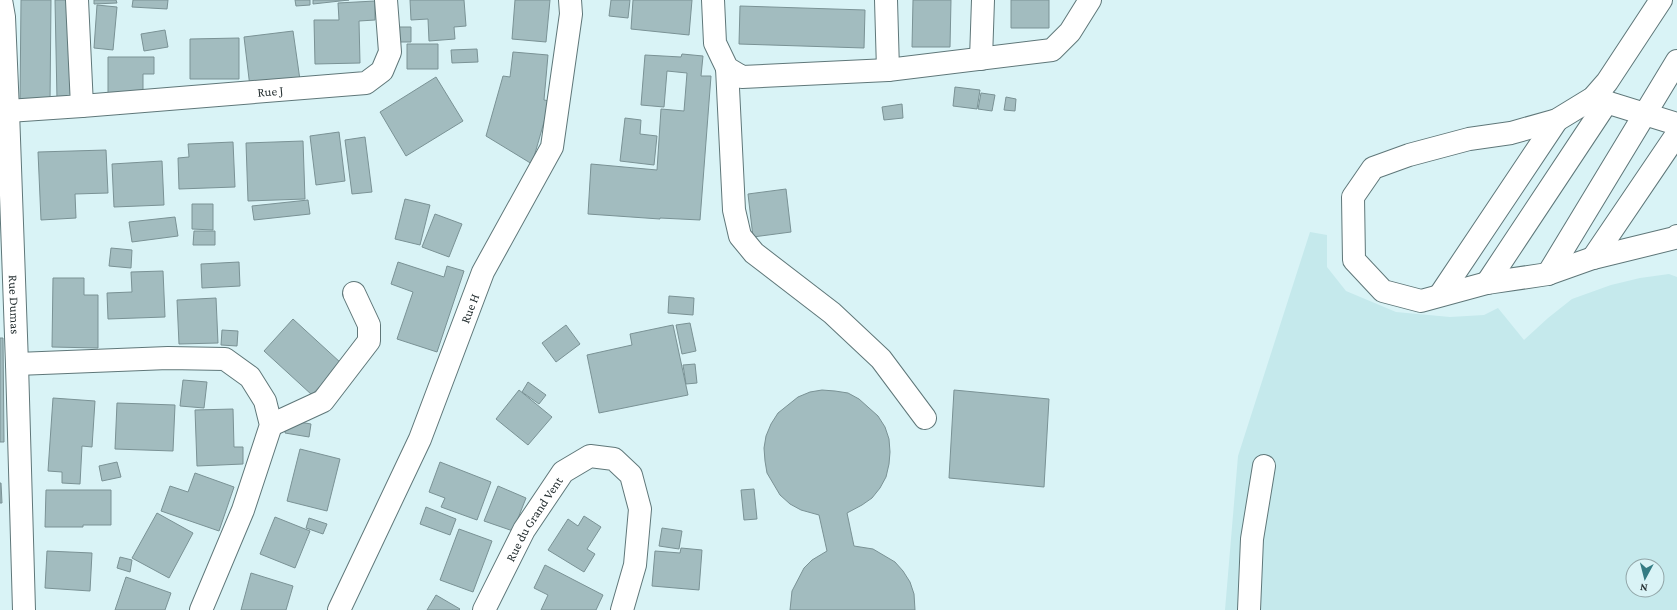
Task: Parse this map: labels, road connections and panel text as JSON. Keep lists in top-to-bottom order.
{
  "streets": {
    "street": [
      "Rue J",
      "Rue Dumas",
      "Rue H",
      "Rue du Grand Vent"
    ]
  },
  "crossings": [
    ["Rue J", "Rue Dumas"]
  ],
  "north": "bottom"
}
